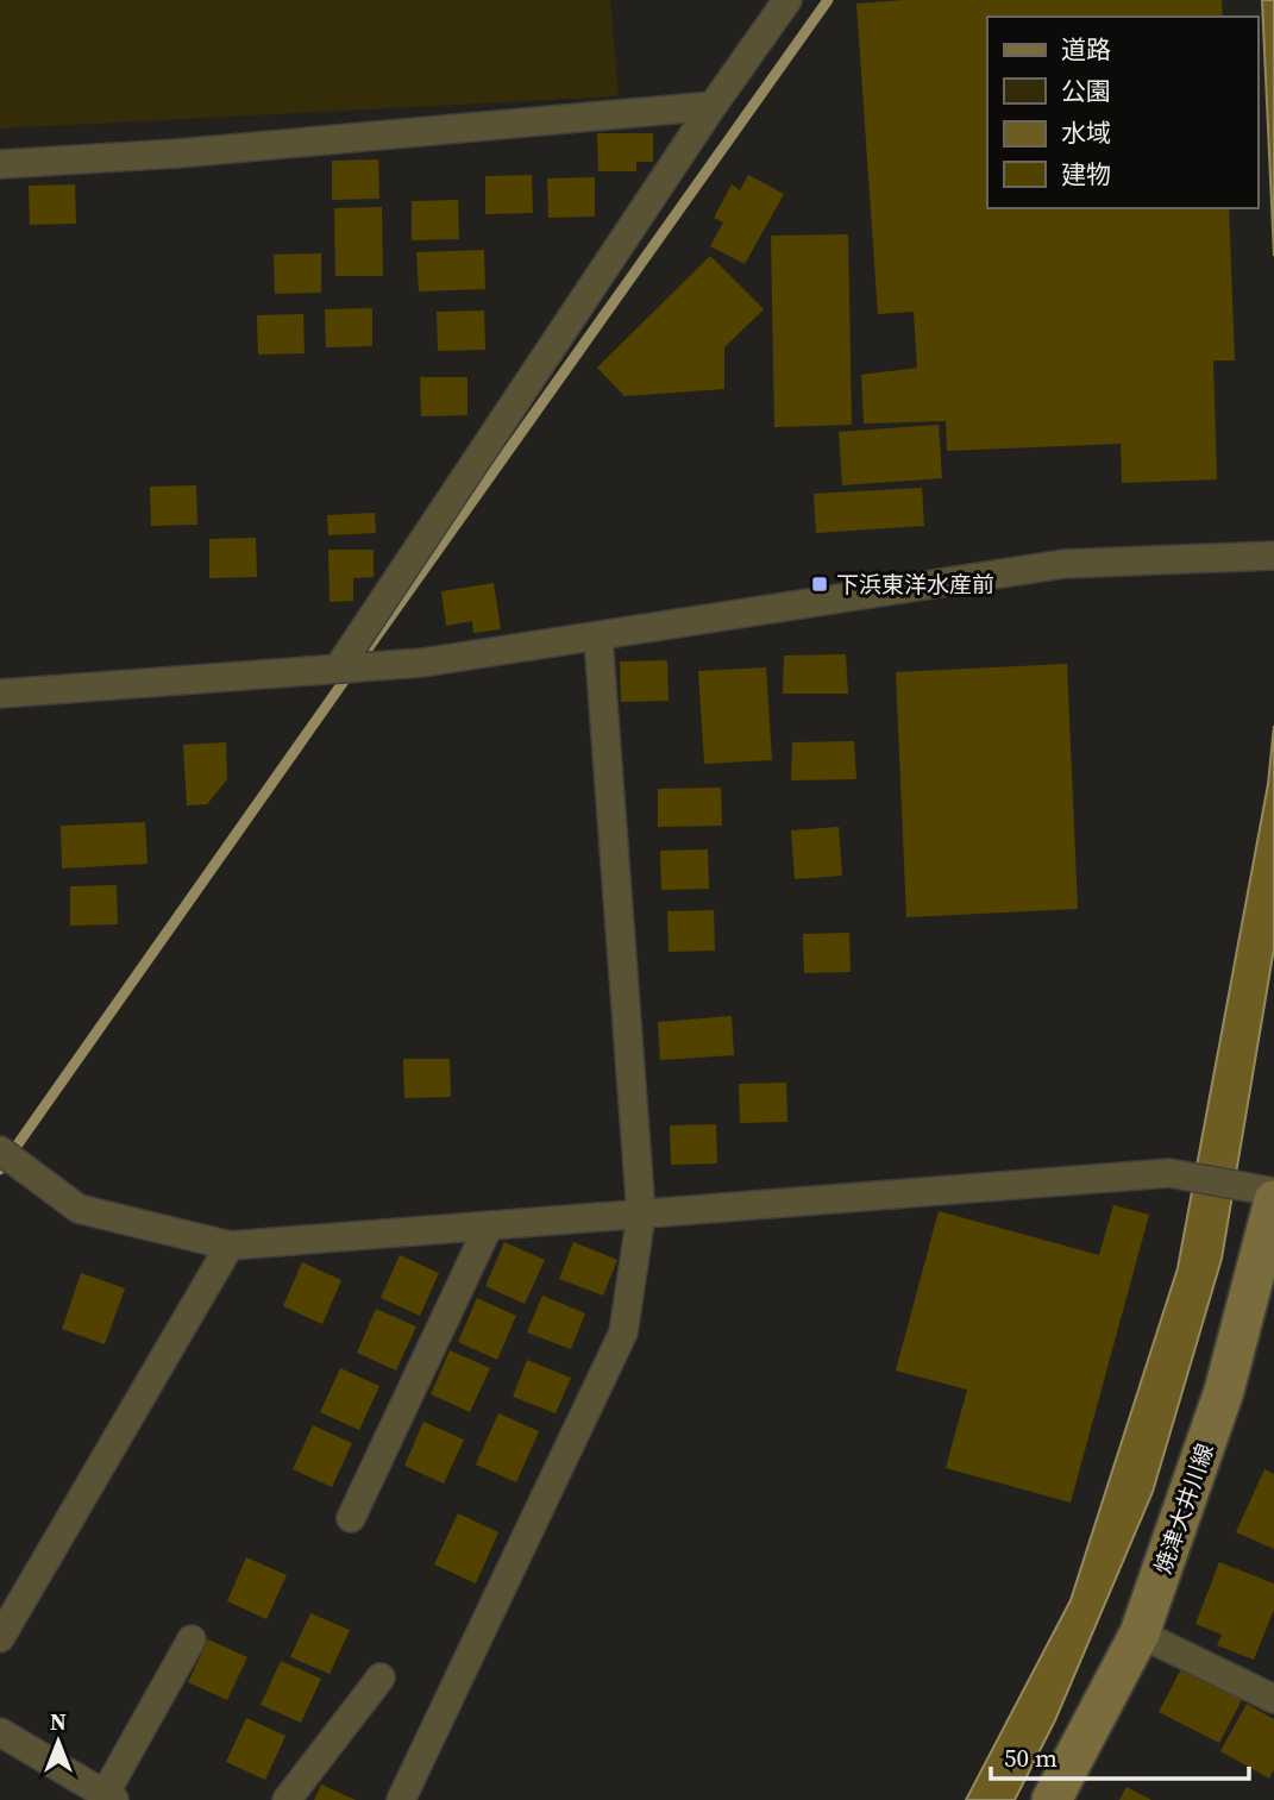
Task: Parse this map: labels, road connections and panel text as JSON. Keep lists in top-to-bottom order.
{
  "streets": {
    "main road": ["焼津大井川線"]
  },
  "places": {
    "transit": ["下浜東洋水産前"]
  },
  "legend": [
    "道路",
    "公園",
    "水域",
    "建物"
  ],
  "scale_bar": "50 m",
  "north": "top"
}
